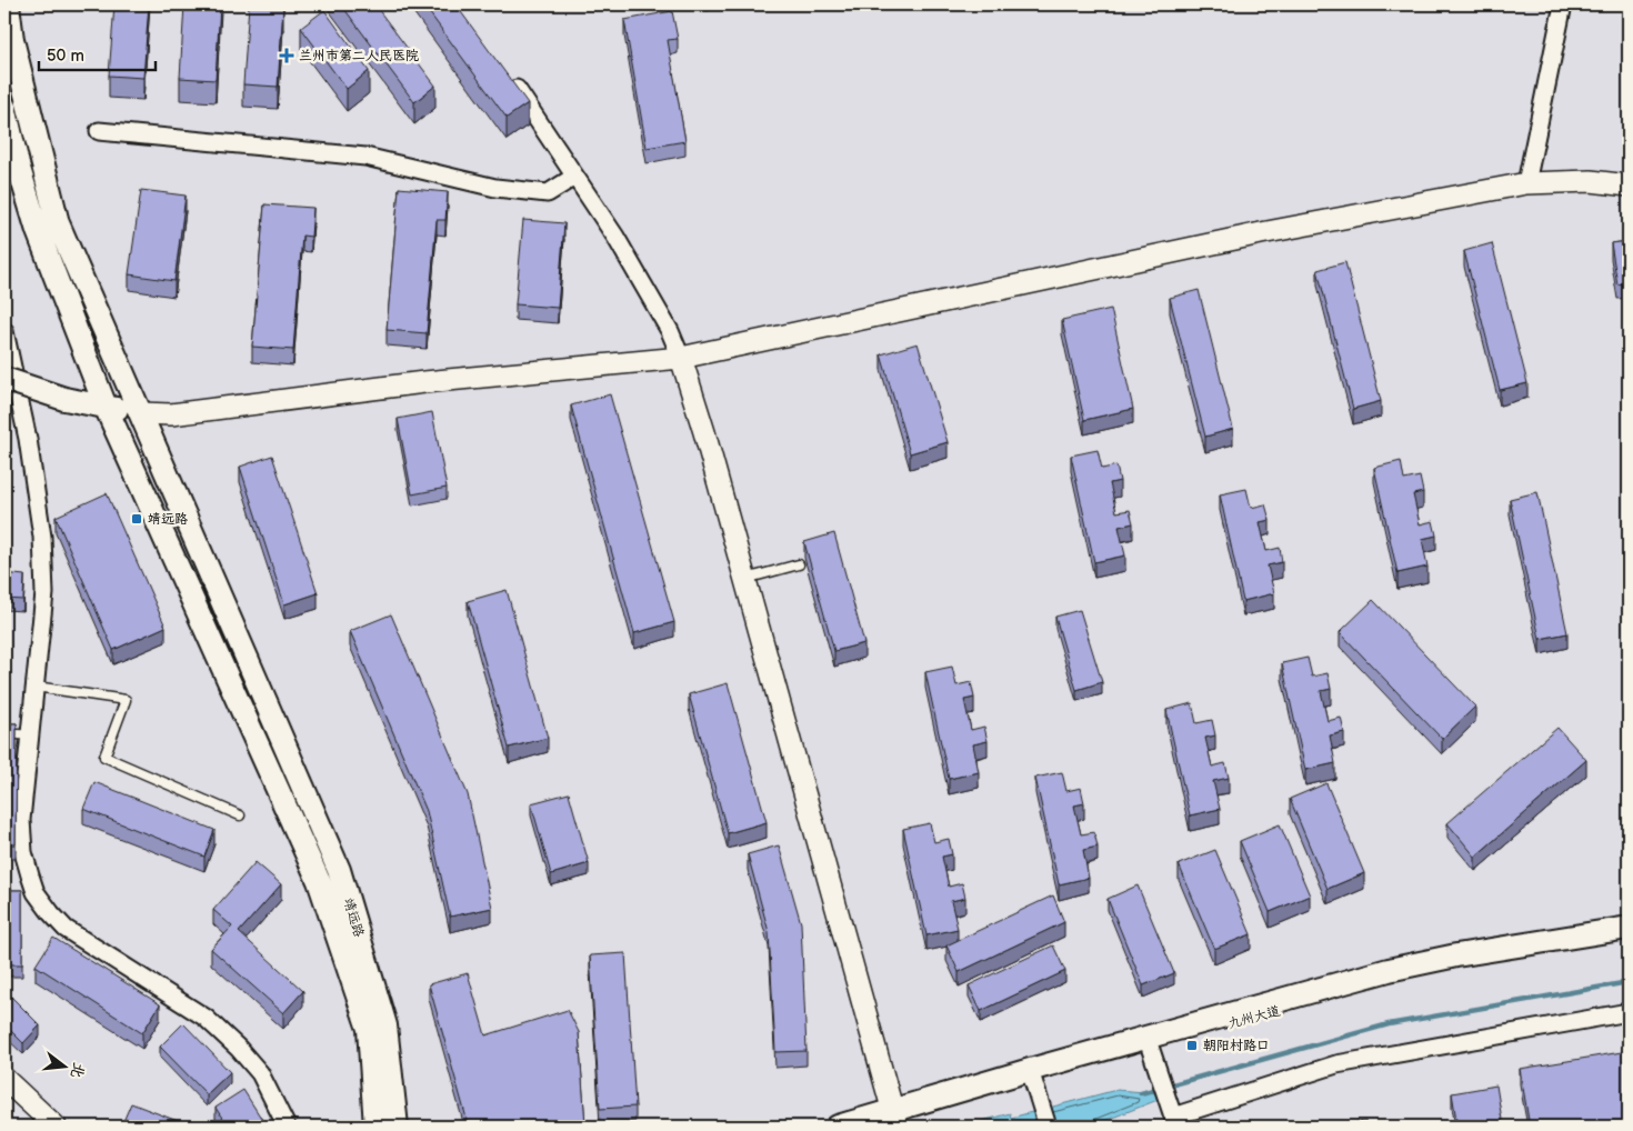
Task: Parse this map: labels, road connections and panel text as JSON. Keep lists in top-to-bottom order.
{
  "streets": {
    "main road": ["靖远路", "九州大道"]
  },
  "places": {
    "health": ["兰州市第二人民医院"],
    "transit": ["靖远路", "朝阳村路口"]
  },
  "scale_bar": "50 m",
  "north": "right"
}
